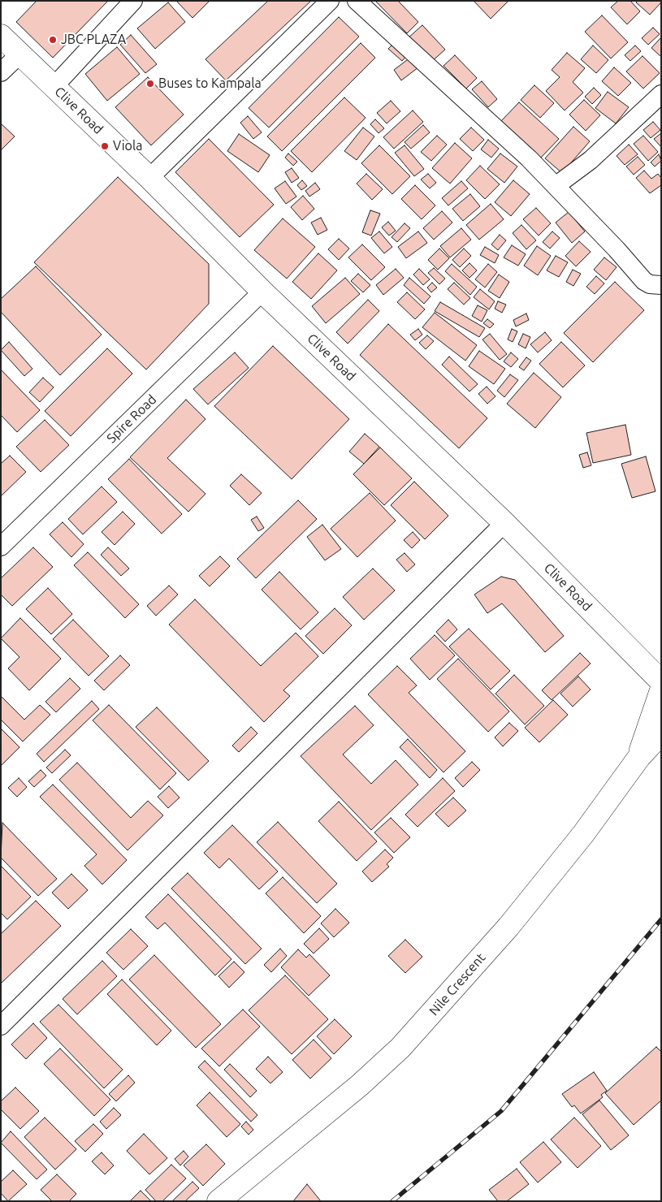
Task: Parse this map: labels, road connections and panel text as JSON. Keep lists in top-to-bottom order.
{
  "streets": {
    "street": ["Clive Road", "Spire Road", "Nile Crescent"]
  },
  "crossings": [
    ["Clive Road", "Spire Road"]
  ],
  "places": ["JBC PLAZA", "Buses to Kampala", "Viola"]
}
